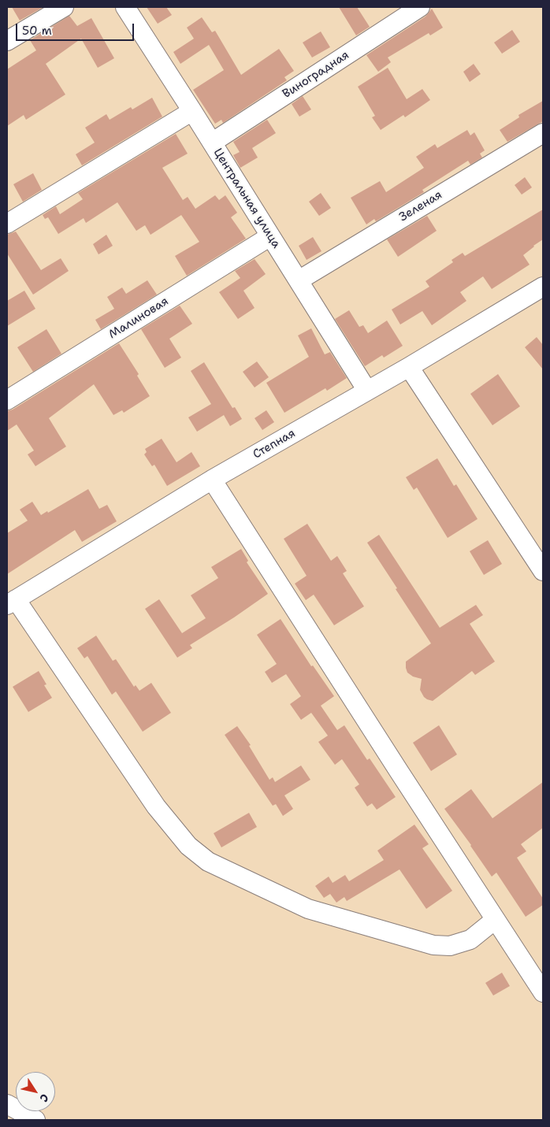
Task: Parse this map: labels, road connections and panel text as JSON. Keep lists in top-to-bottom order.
{
  "streets": {
    "street": [
      "Виноградная",
      "Центральная улица",
      "Зеленая",
      "Малиновая",
      "Степная"
    ]
  },
  "crossings": [
    ["Виноградная", "Центральная улица"],
    ["Центральная улица", "Зеленая"],
    ["Центральная улица", "Малиновая"],
    ["Центральная улица", "Степная"]
  ],
  "scale_bar": "50 m",
  "north": "bottom right"
}
